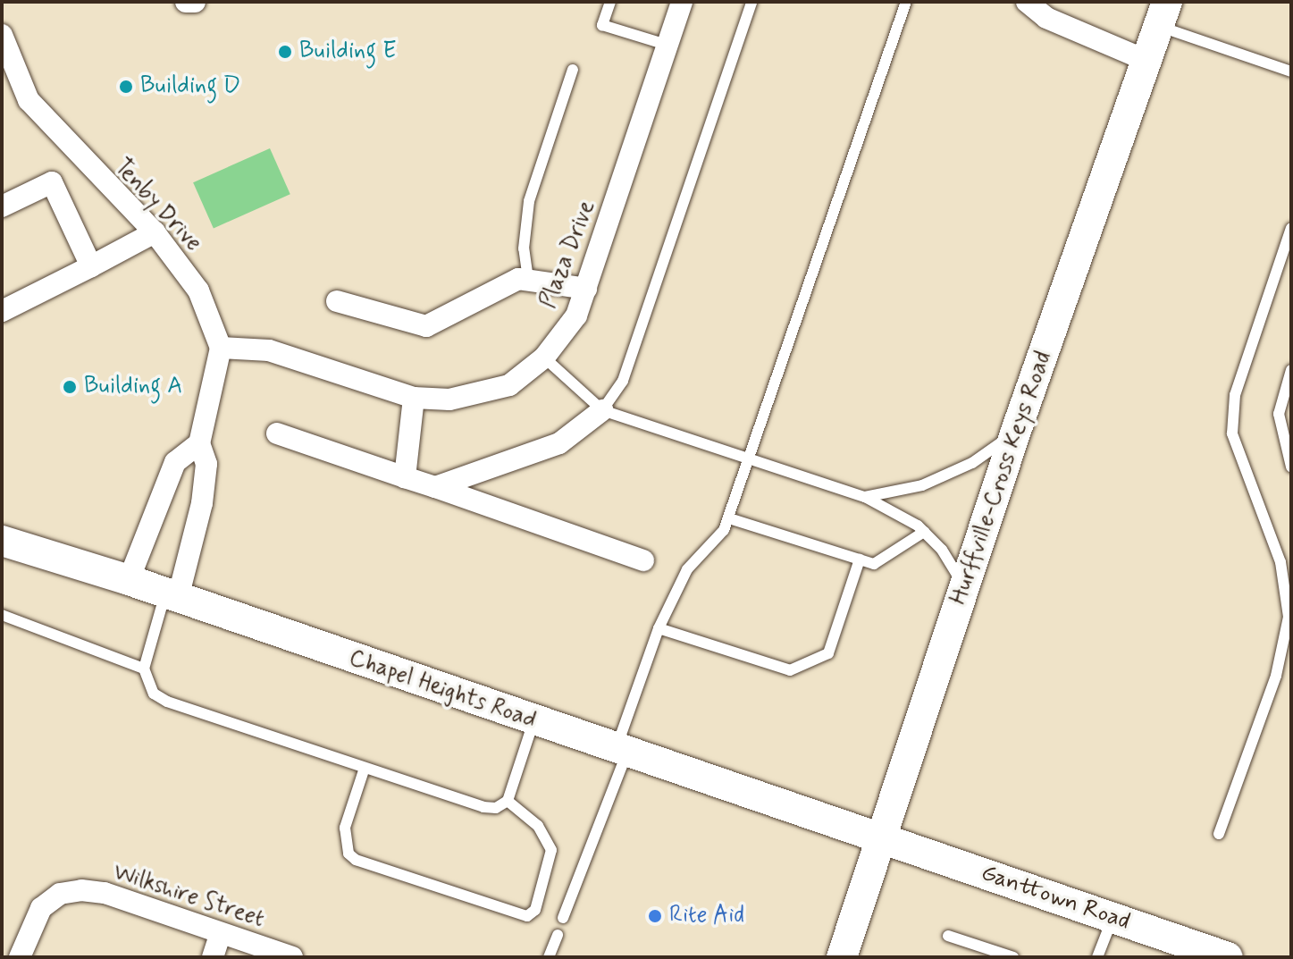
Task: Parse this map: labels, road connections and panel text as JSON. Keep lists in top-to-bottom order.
{
  "streets": {
    "street": [
      "Tenby Drive",
      "Plaza Drive",
      "Hurffville-Cross Keys Road",
      "Chapel Heights Road",
      "Wilkshire Street",
      "Ganttown Road"
    ]
  },
  "crossings": [
    ["Tenby Drive", "Plaza Drive"],
    ["Hurffville-Cross Keys Road", "Chapel Heights Road"],
    ["Hurffville-Cross Keys Road", "Ganttown Road"],
    ["Chapel Heights Road", "Ganttown Road"]
  ],
  "places": [
    "Building E",
    "Building D",
    "Building A",
    "Rite Aid"
  ]
}
